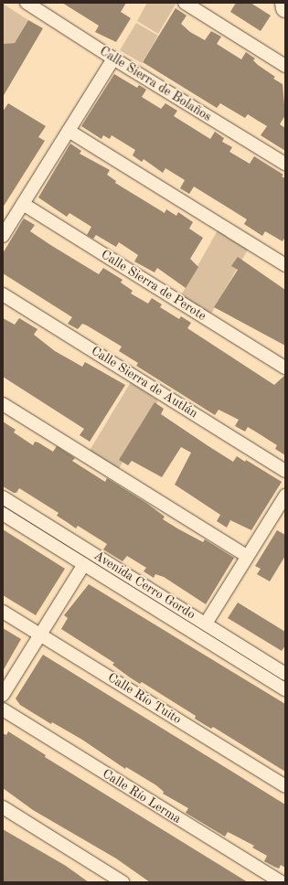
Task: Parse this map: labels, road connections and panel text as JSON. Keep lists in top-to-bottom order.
{
  "streets": {
    "street": [
      "Calle Sierra de Bolaños",
      "Calle Sierra de Perote",
      "Calle Sierra de Autlán",
      "Avenida Cerro Gordo",
      "Calle Río Tuito",
      "Calle Río Lerma"
    ]
  }
}
